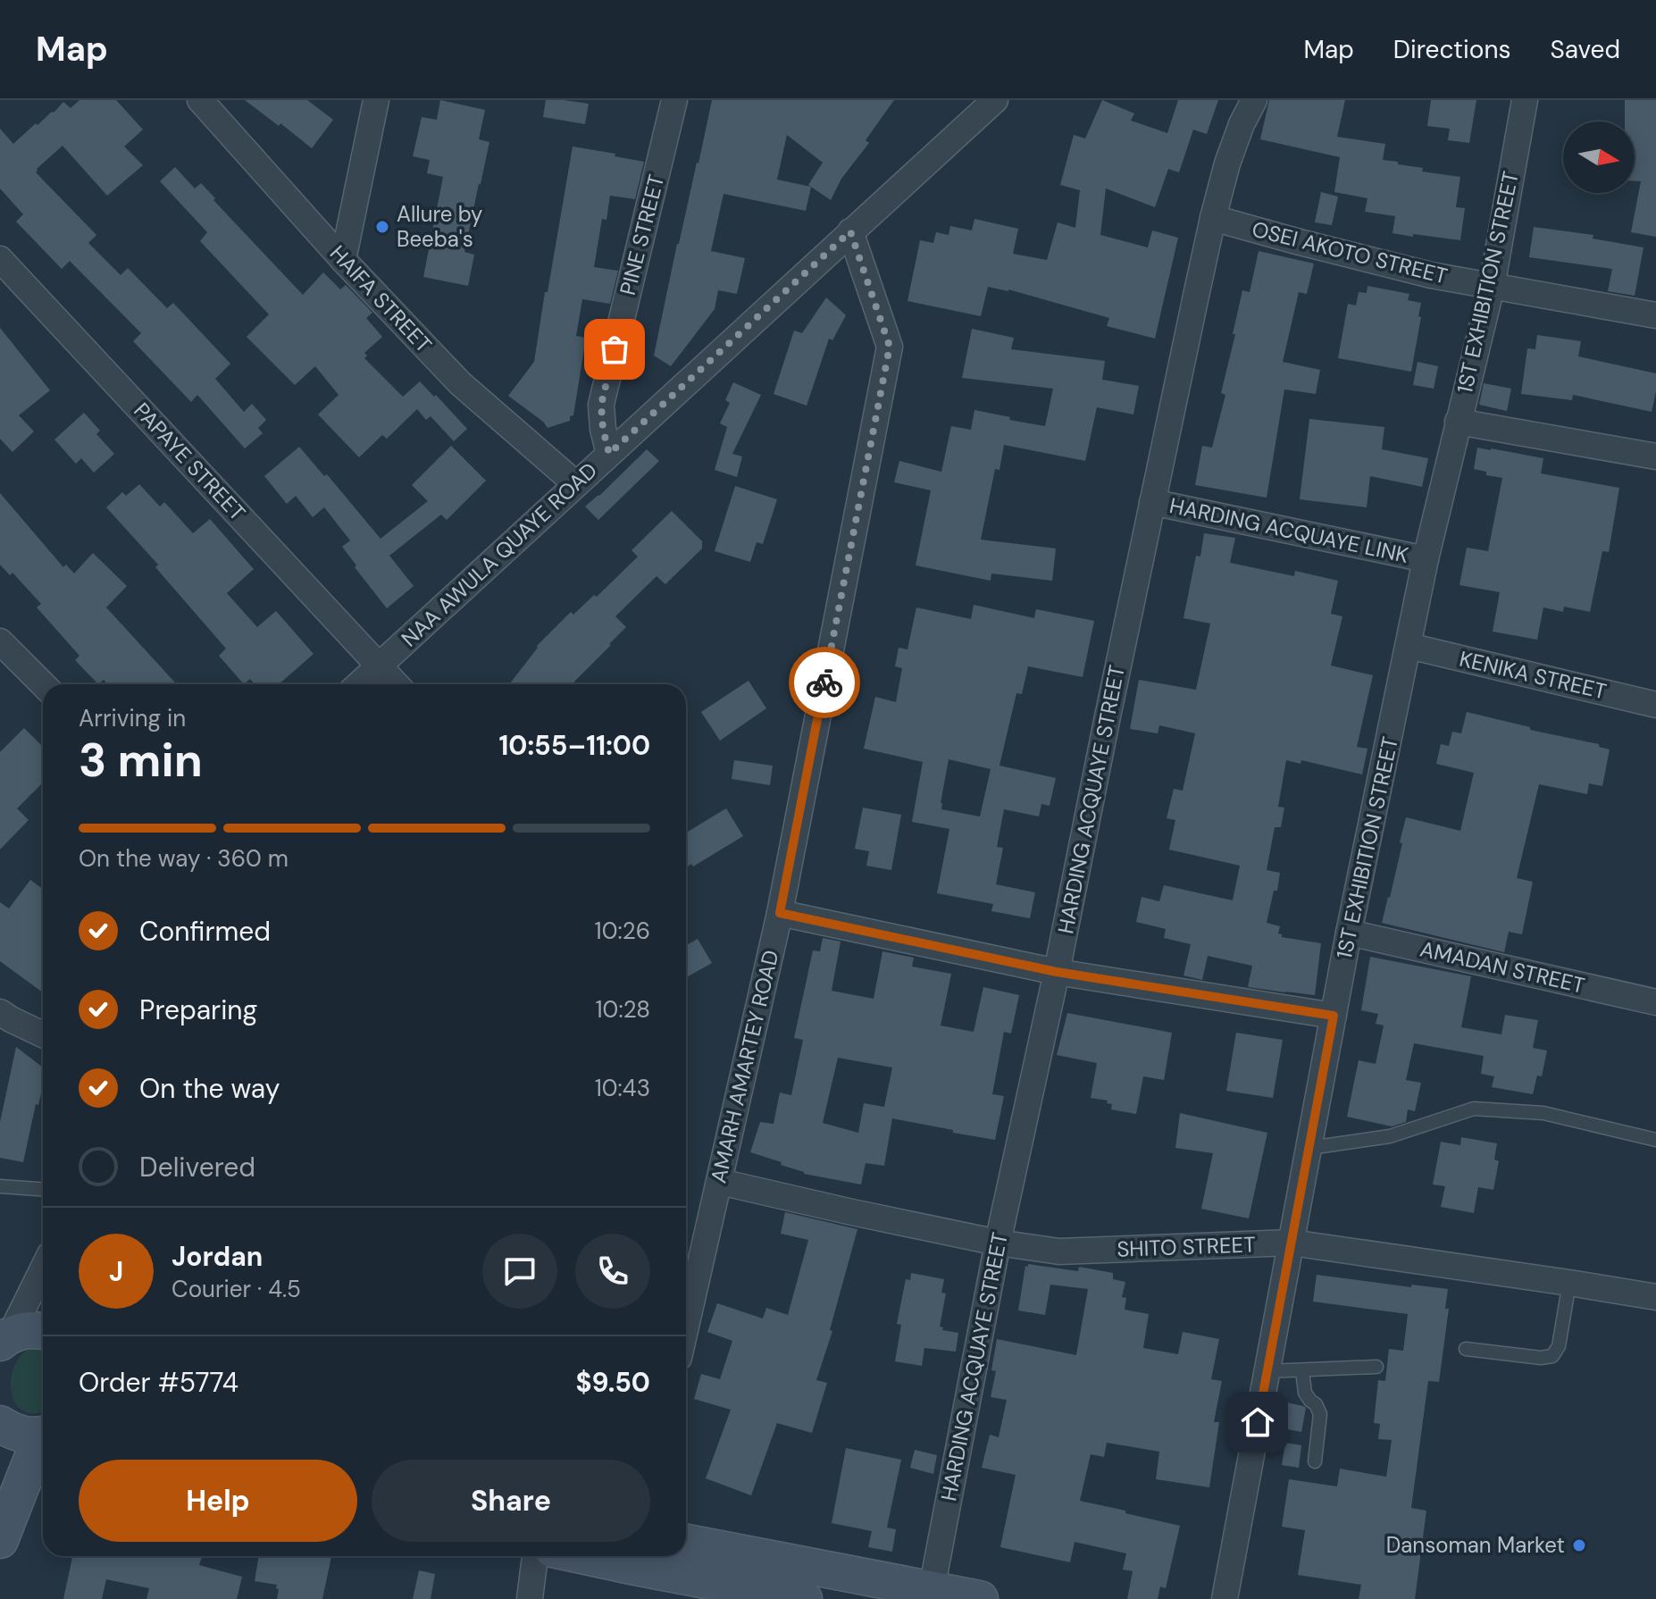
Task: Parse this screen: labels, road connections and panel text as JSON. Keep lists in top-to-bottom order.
{
  "streets": {
    "street": [
      "PINE STREET",
      "OSEI AKOTO STREET",
      "1ST EXHIBITION STREET",
      "HAIFA STREET",
      "PAPAYE STREET",
      "HARDING ACQUAYE LINK",
      "NAA AWULA QUAYE ROAD",
      "KENIKA STREET",
      "HARDING ACQUAYE STREET",
      "AMADAN STREET",
      "AMARH AMARTEY ROAD",
      "SHITO STREET"
    ]
  },
  "crossings": [
    ["PINE STREET", "NAA AWULA QUAYE ROAD"],
    ["OSEI AKOTO STREET", "1ST EXHIBITION STREET"],
    ["OSEI AKOTO STREET", "HARDING ACQUAYE STREET"],
    ["1ST EXHIBITION STREET", "HARDING ACQUAYE LINK"],
    ["1ST EXHIBITION STREET", "KENIKA STREET"],
    ["1ST EXHIBITION STREET", "AMADAN STREET"],
    ["1ST EXHIBITION STREET", "SHITO STREET"],
    ["HAIFA STREET", "NAA AWULA QUAYE ROAD"],
    ["PAPAYE STREET", "NAA AWULA QUAYE ROAD"],
    ["HARDING ACQUAYE LINK", "HARDING ACQUAYE STREET"],
    ["NAA AWULA QUAYE ROAD", "AMARH AMARTEY ROAD"],
    ["HARDING ACQUAYE STREET", "SHITO STREET"],
    ["AMARH AMARTEY ROAD", "SHITO STREET"]
  ],
  "places": ["Allure by Beeba's", "Dansoman Market"],
  "north": "right",
  "page": {
    "header": "Map",
    "nav": ["Map", "Directions", "Saved"],
    "heading": ["3 min", "Arriving in", "10:55–11:00"],
    "panel": [
      "Jordan",
      "Courier · 4.5",
      "Order #5774",
      "$9.50"
    ],
    "bar": "On the way · 360 m",
    "list": [
      ["Confirmed", "10:26"],
      ["Preparing", "10:28"],
      ["On the way", "10:43"],
      "Delivered"
    ],
    "round": "J",
    "buttons": ["Help", "Share"]
  }
}
